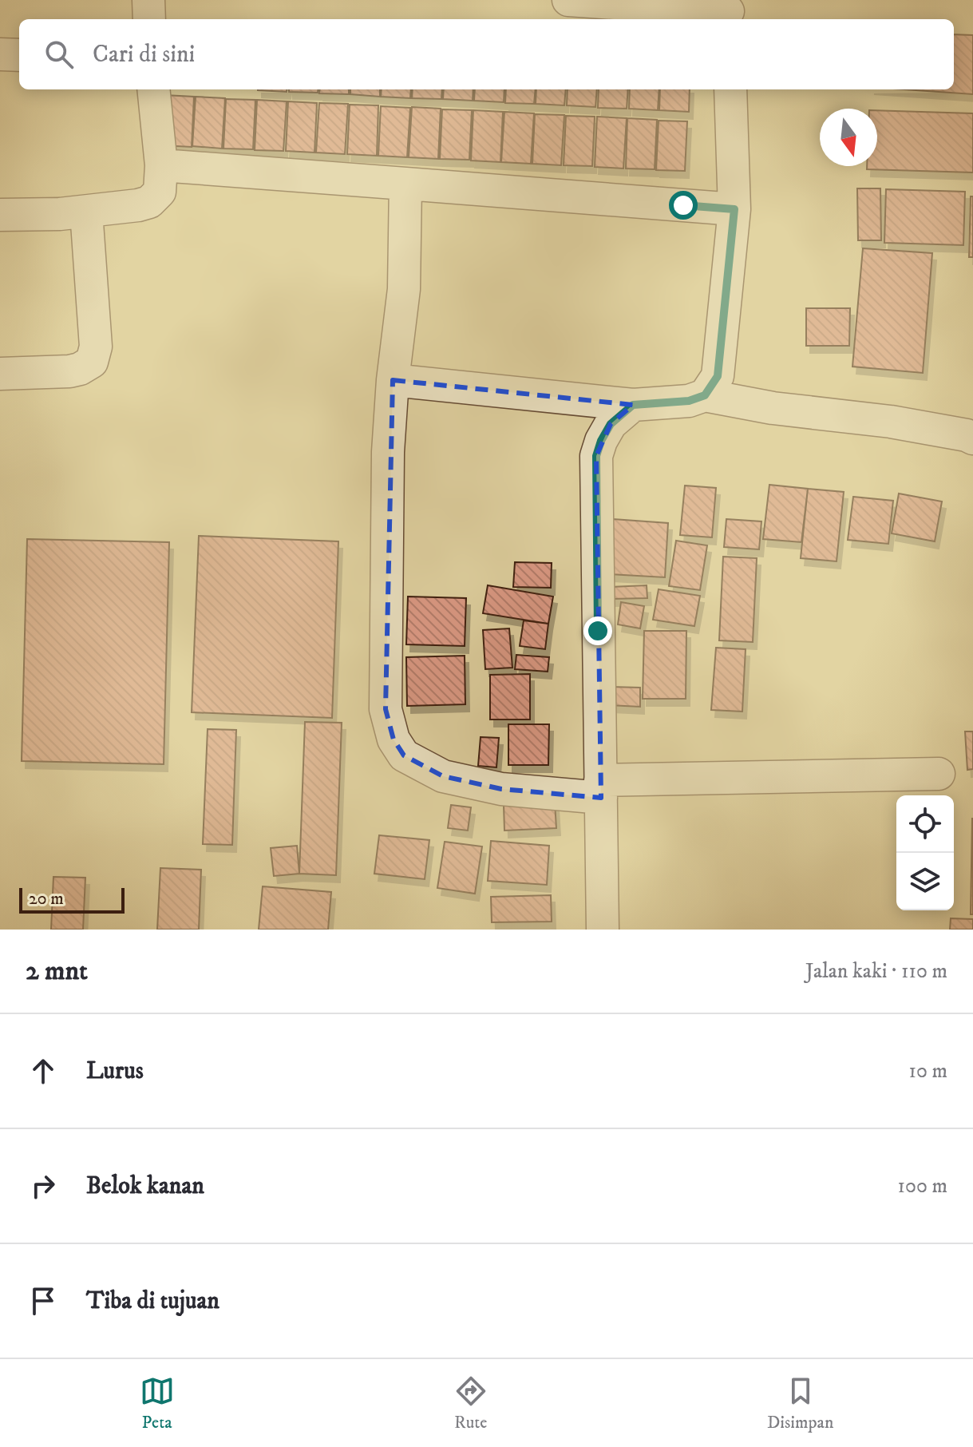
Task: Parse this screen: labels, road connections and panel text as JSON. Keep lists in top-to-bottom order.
{
  "scale_bar": "20 m",
  "north": "bottom",
  "page": {
    "search": "Cari di sini",
    "scale": "20 m",
    "heading": ["2 mnt", "Jalan kaki · 110 m"],
    "list": [
      ["Lurus", "10 m"],
      ["Belok kanan", "100 m"],
      "Tiba di tujuan"
    ],
    "nav": ["Peta", "Rute", "Disimpan"]
  }
}
